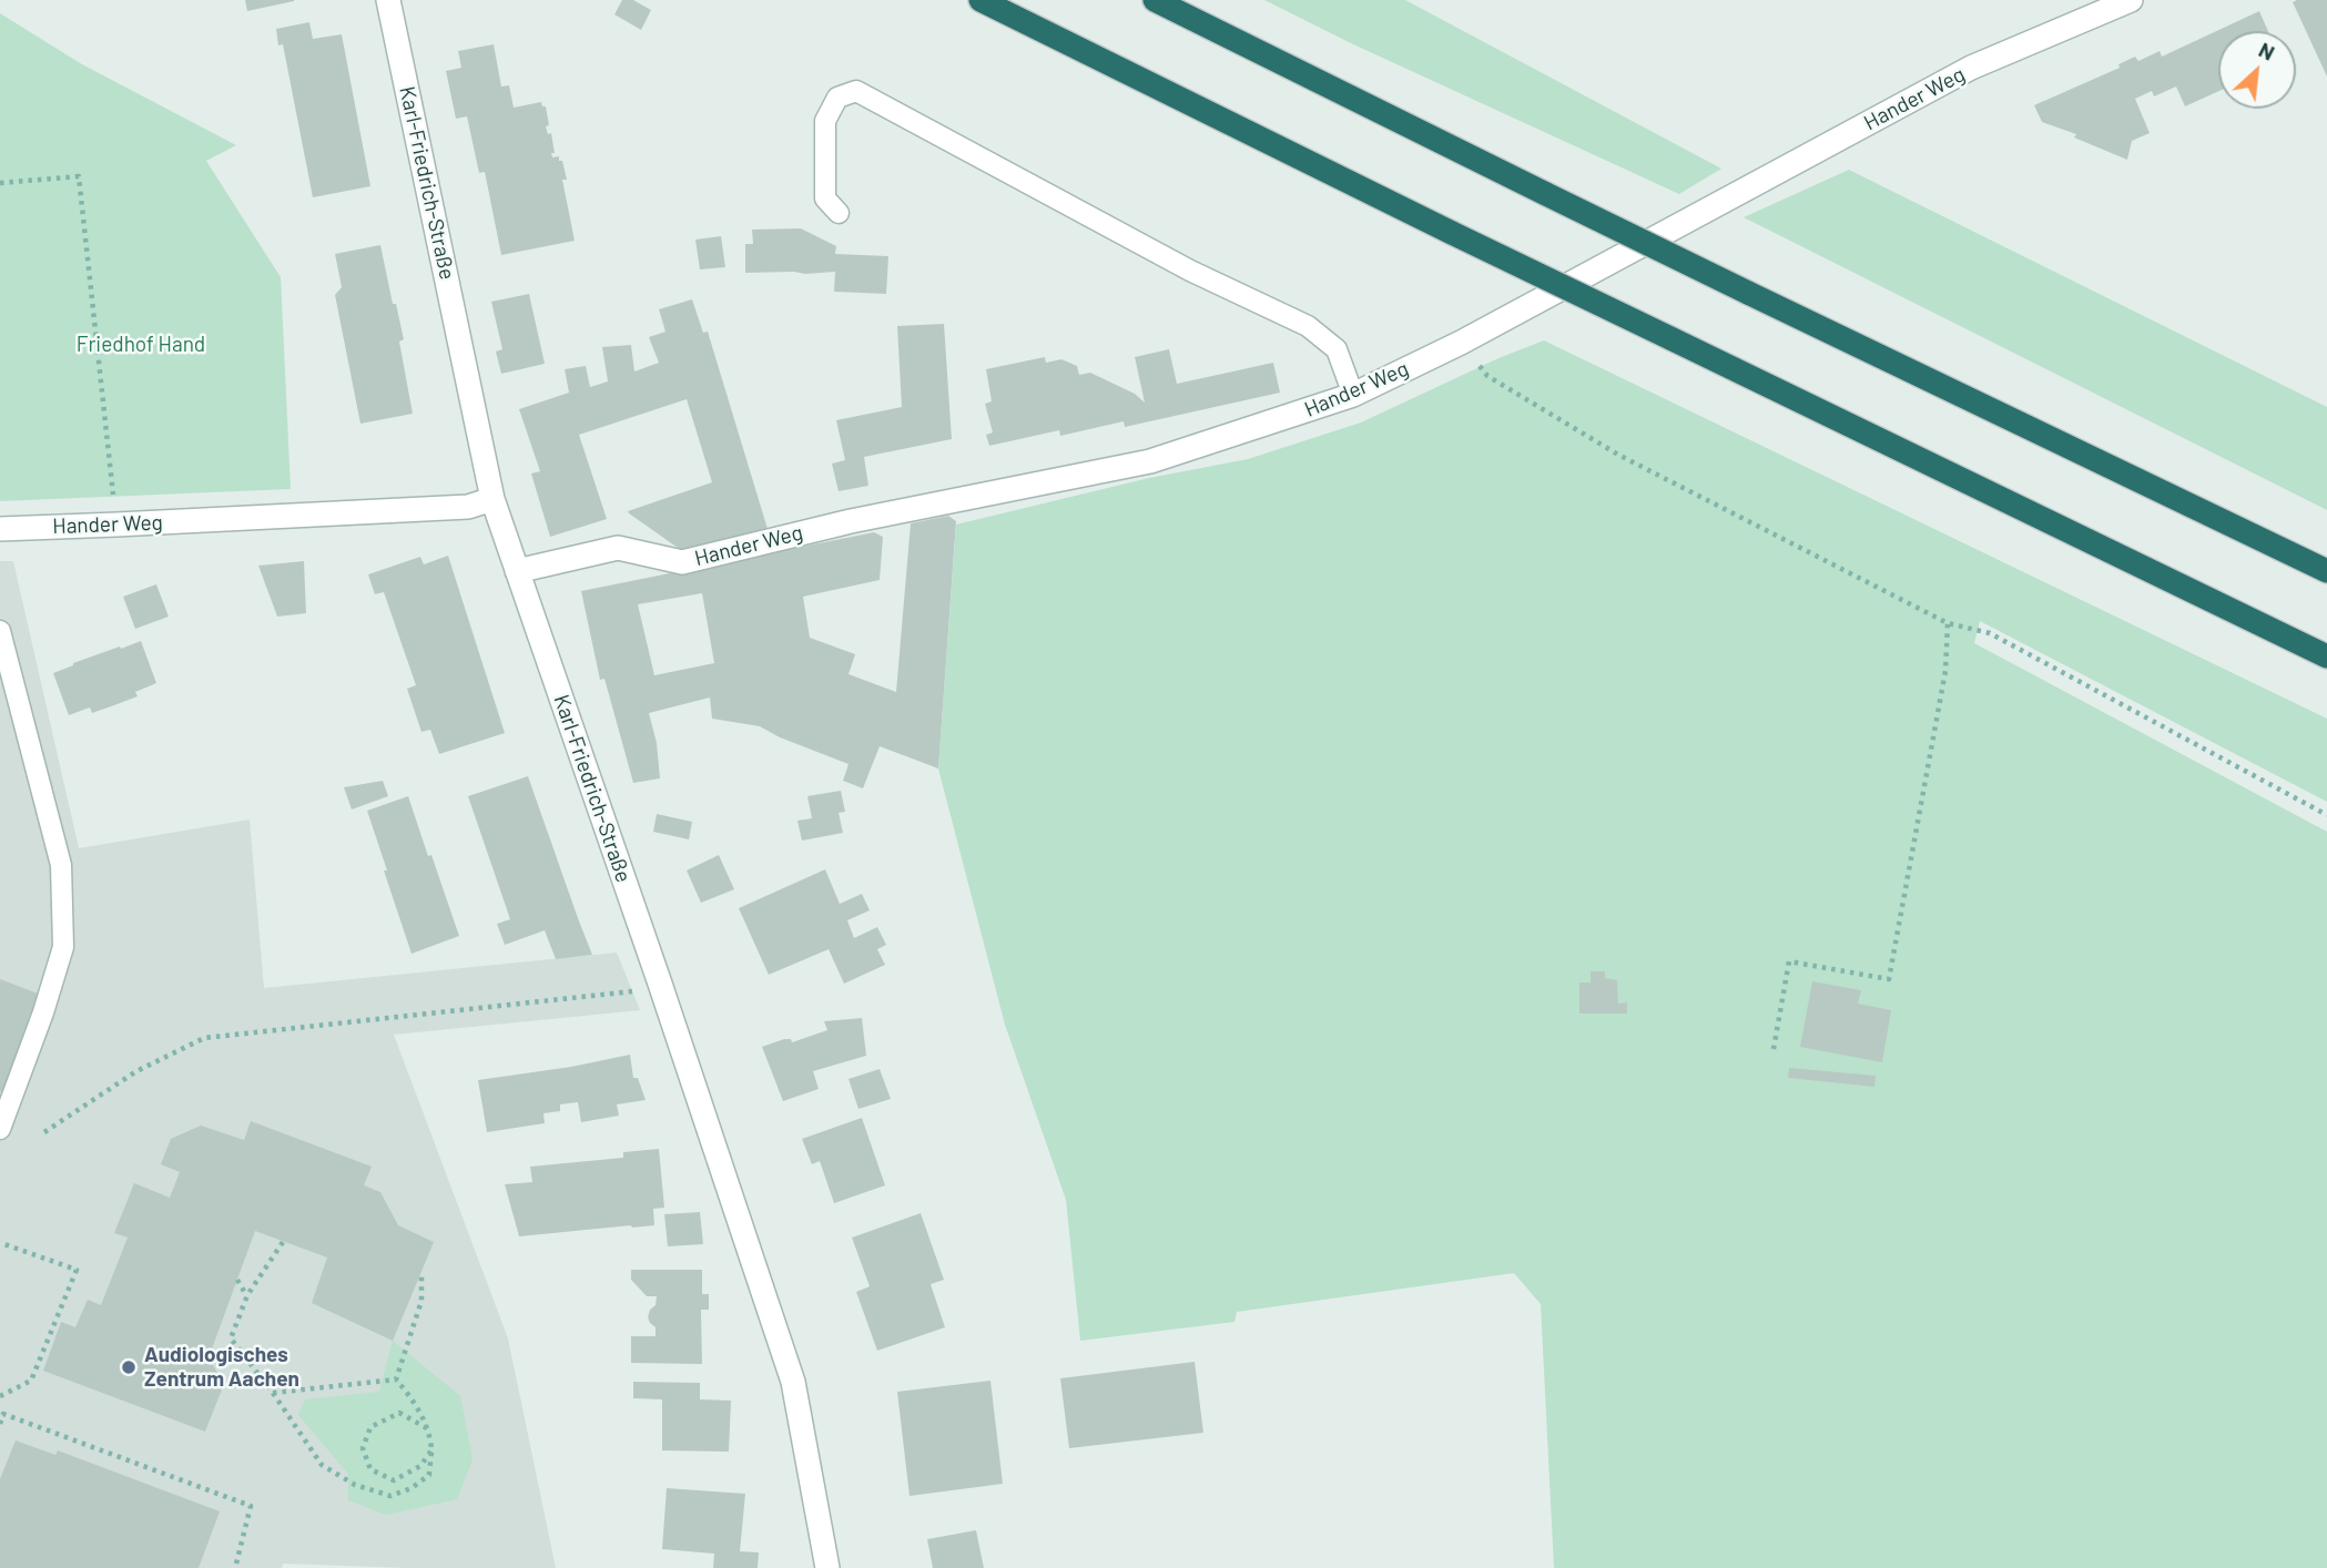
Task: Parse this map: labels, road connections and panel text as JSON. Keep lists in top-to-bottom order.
{
  "streets": {
    "street": ["Hander Weg", "Karl-Friedrich-Straße"]
  },
  "crossings": [
    ["Hander Weg", "Karl-Friedrich-Straße"]
  ],
  "parks": ["Friedhof Hand"],
  "places": ["Audiologisches Zentrum Aachen"],
  "north": "top right"
}
